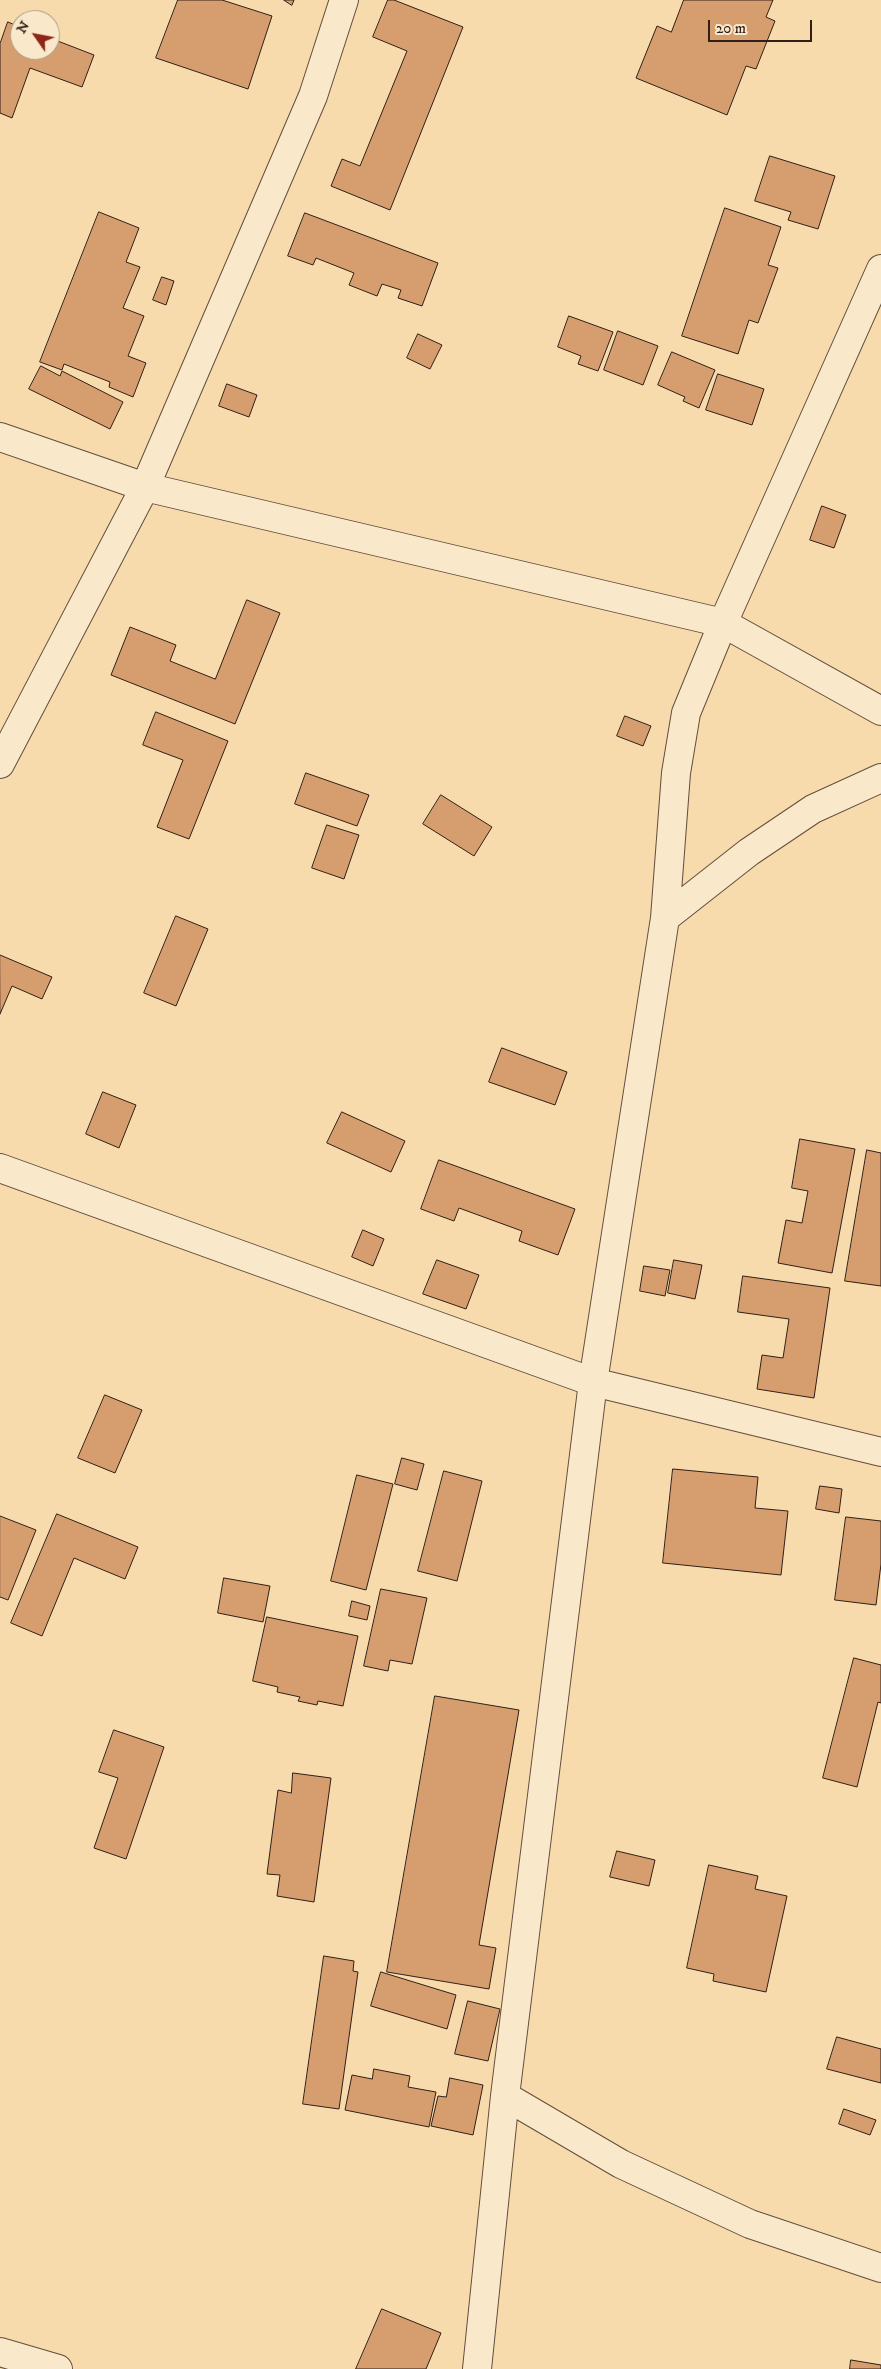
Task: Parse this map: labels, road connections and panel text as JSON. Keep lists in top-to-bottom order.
{
  "scale_bar": "20 m",
  "north": "top left"
}
